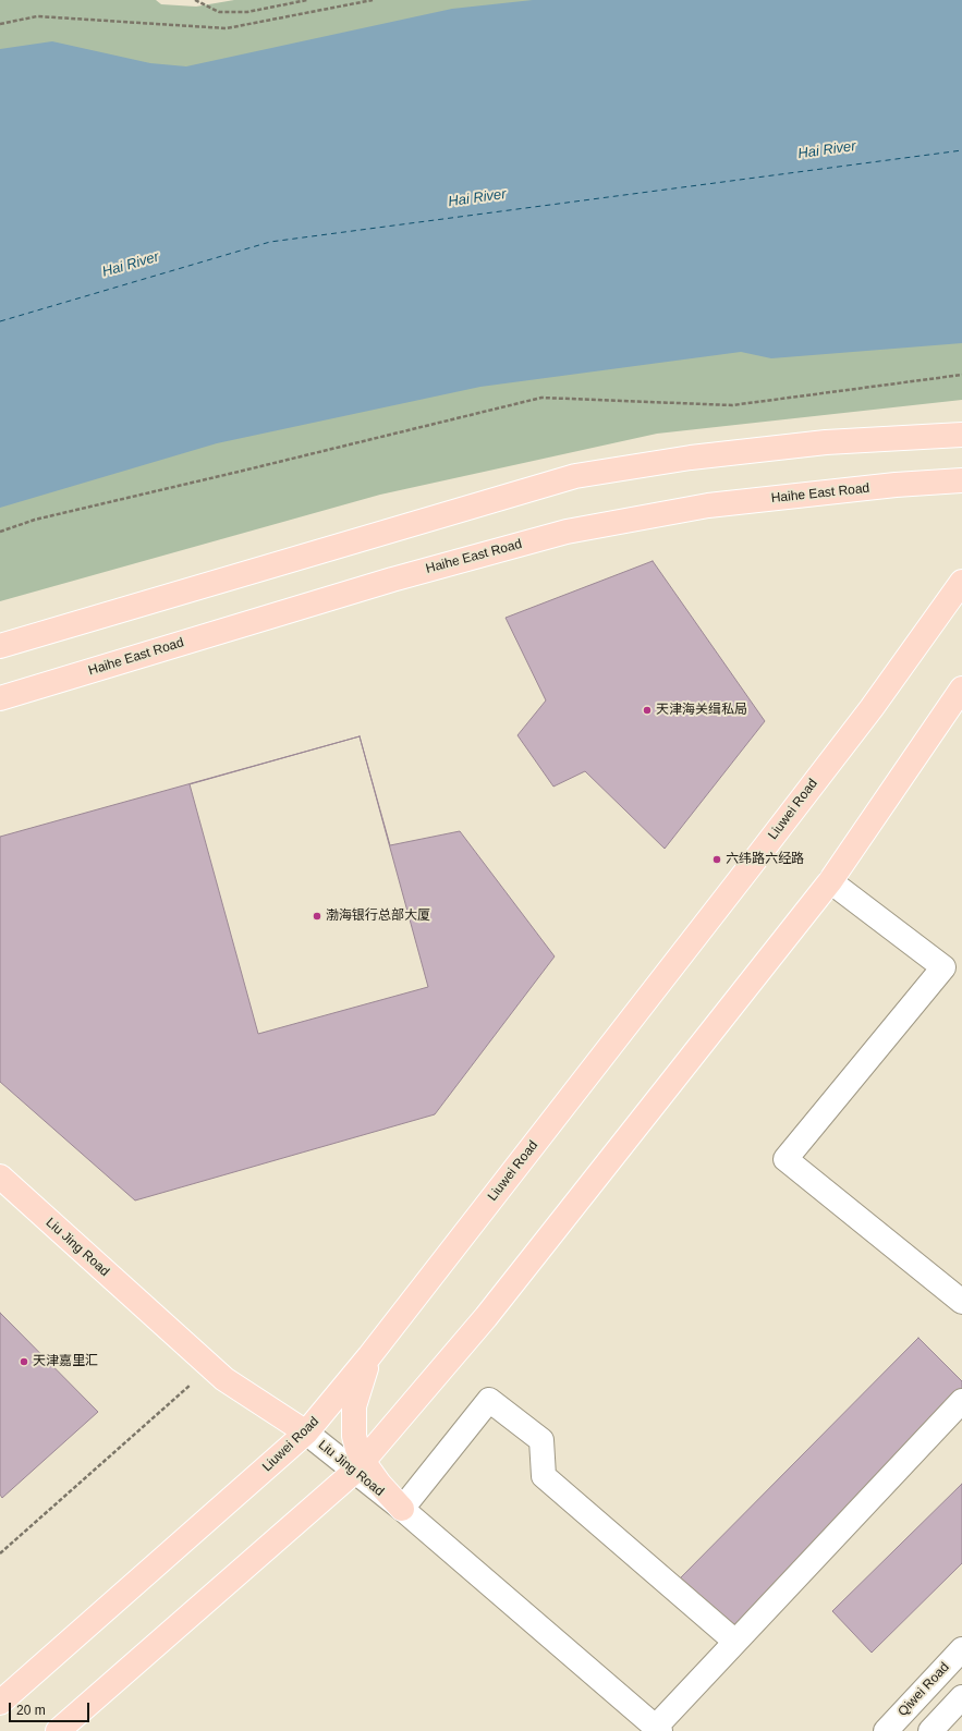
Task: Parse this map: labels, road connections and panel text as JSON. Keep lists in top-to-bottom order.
{
  "streets": {
    "main road": ["Haihe East Road", "Liuwei Road", "Liu Jing Road"],
    "street": ["Qiwei Road"]
  },
  "crossings": [
    ["Liuwei Road", "Liu Jing Road"]
  ],
  "water": ["Hai River"],
  "places": [
    "天津海关缉私局",
    "六纬路六经路",
    "渤海银行总部大厦",
    "天津嘉里汇"
  ],
  "scale_bar": "20 m"
}
